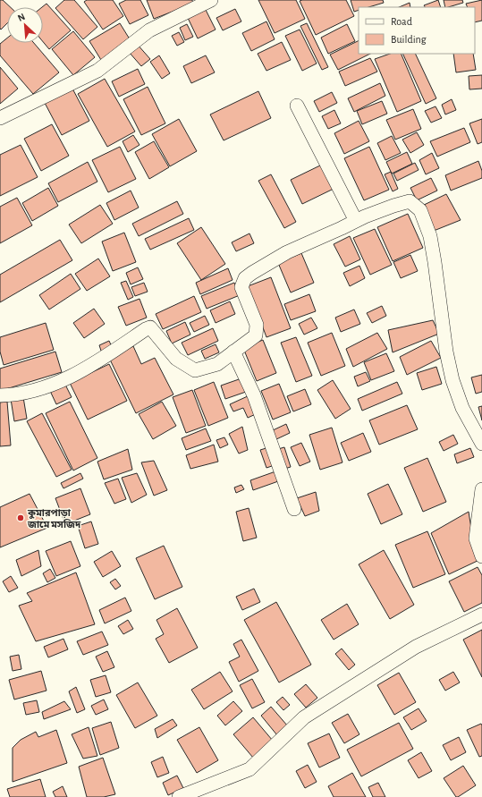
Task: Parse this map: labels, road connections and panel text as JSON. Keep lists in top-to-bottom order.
{
  "places": ["কুমারপাড়া জামে মসজিদ"],
  "legend": ["Road", "Building"],
  "north": "top left"
}
